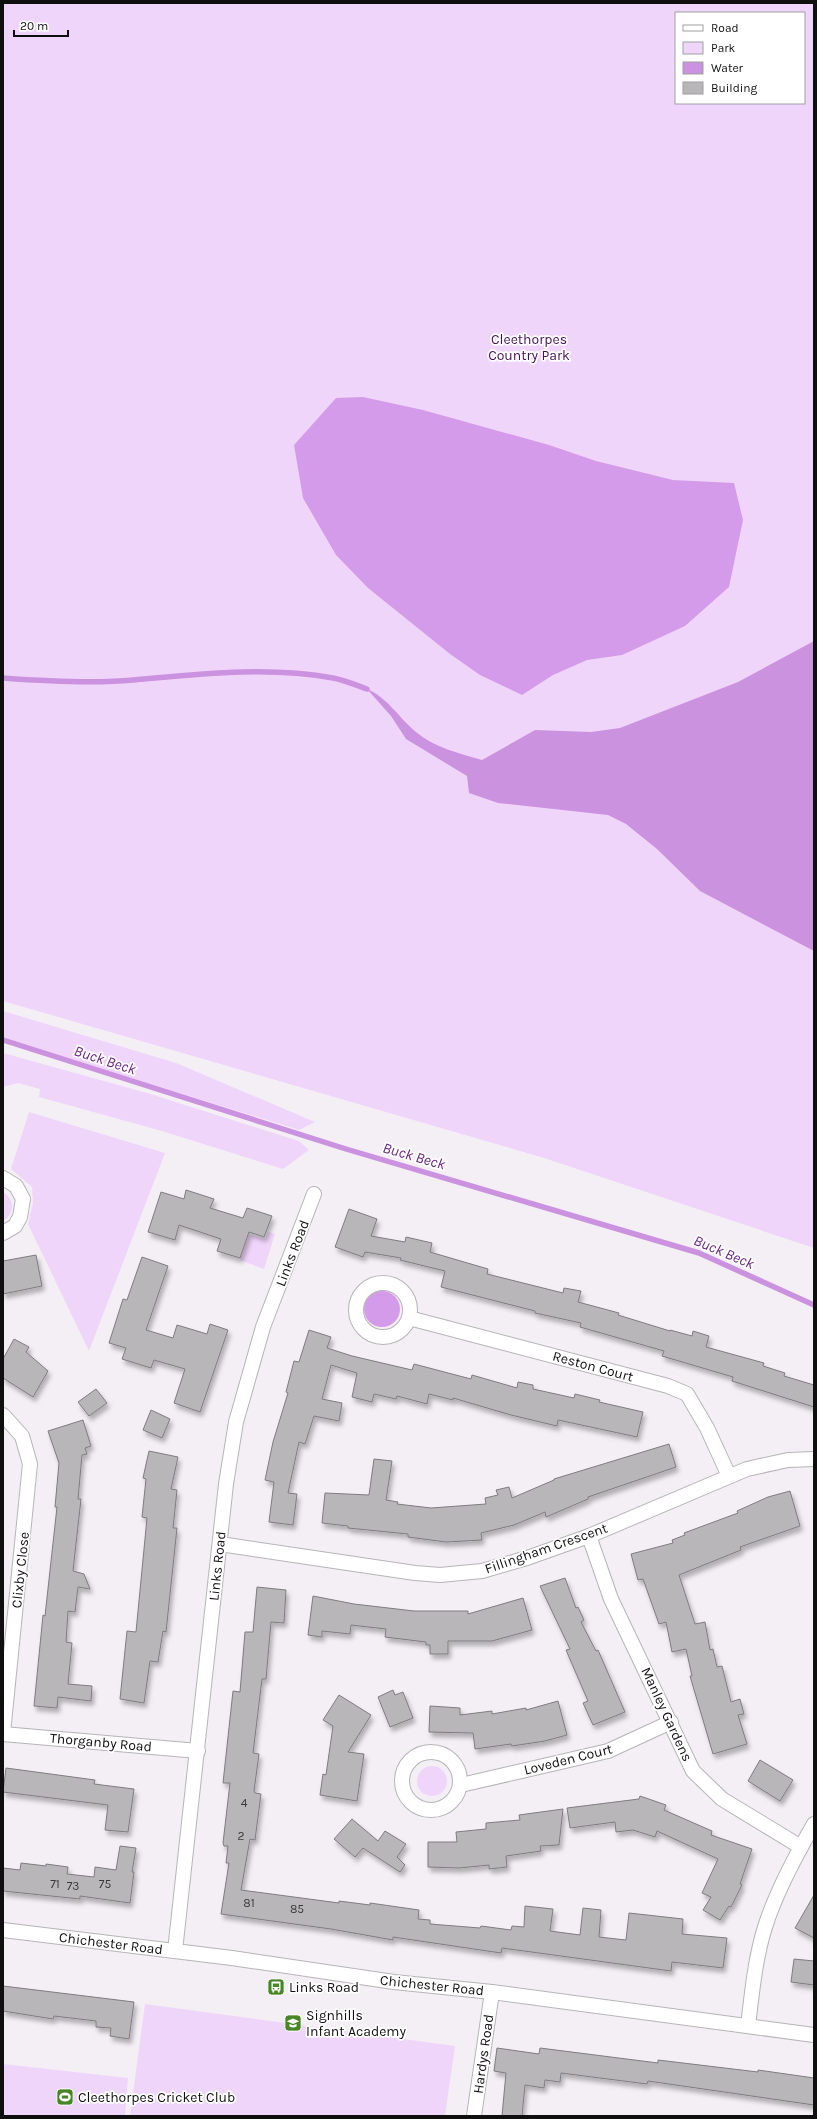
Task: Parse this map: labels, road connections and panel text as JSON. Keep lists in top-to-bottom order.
{
  "streets": {
    "street": [
      "Links Road",
      "Reston Court",
      "Fillingham Crescent",
      "Clixby Close",
      "Manley Gardens",
      "Thorganby Road",
      "Loveden Court",
      "Chichester Road",
      "Hardys Road"
    ]
  },
  "crossings": [
    ["Links Road", "Fillingham Crescent"],
    ["Links Road", "Thorganby Road"],
    ["Links Road", "Chichester Road"],
    ["Reston Court", "Fillingham Crescent"],
    ["Fillingham Crescent", "Manley Gardens"],
    ["Clixby Close", "Thorganby Road"],
    ["Manley Gardens", "Loveden Court"],
    ["Chichester Road", "Hardys Road"]
  ],
  "water": ["Buck Beck"],
  "parks": ["Cleethorpes Country Park"],
  "places": {
    "bus stop": ["Links Road"],
    "school or university": ["Signhills Infant Academy"],
    "sports": ["Cleethorpes Cricket Club"]
  },
  "house_numbers": [
    "4",
    "2",
    "71",
    "75",
    "73",
    "81",
    "85"
  ],
  "legend": [
    "Road",
    "Park",
    "Water",
    "Building"
  ],
  "scale_bar": "20 m"
}
